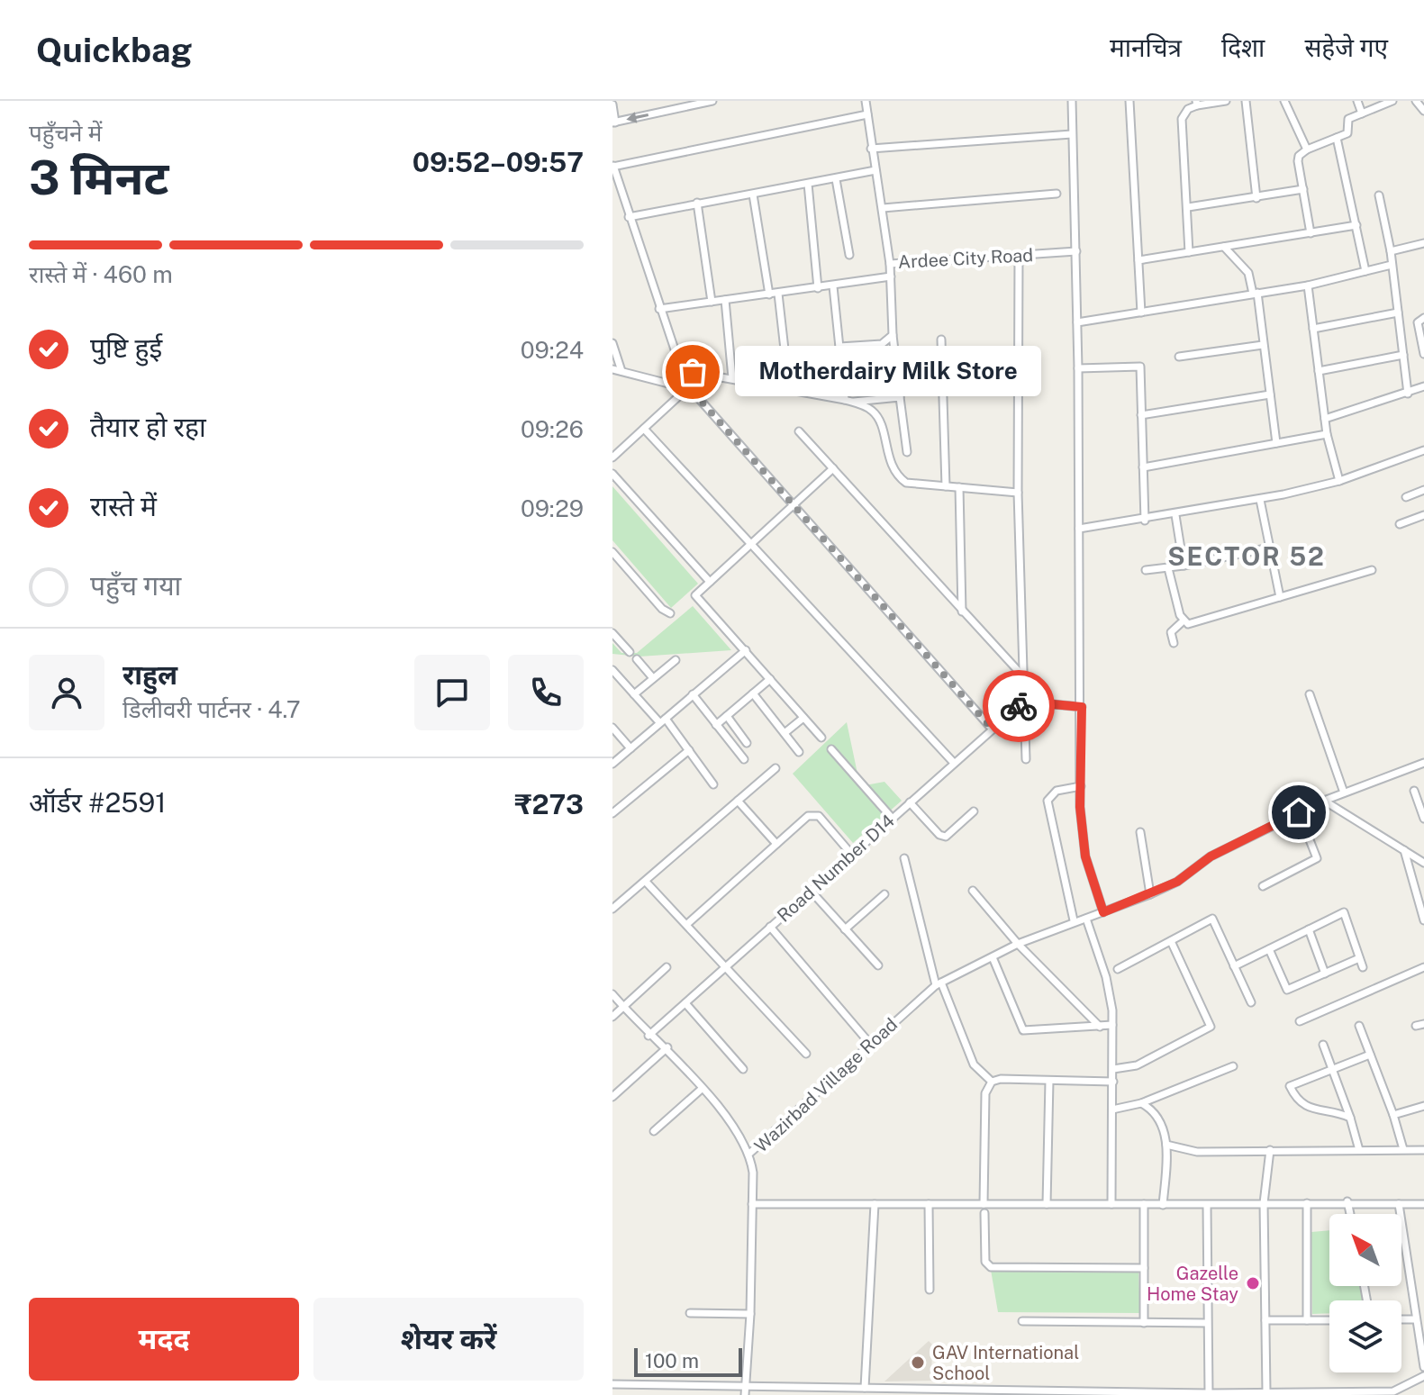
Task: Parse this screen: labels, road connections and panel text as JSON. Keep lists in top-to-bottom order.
{
  "streets": {
    "street": ["Ardee City Road", "Road Number D14", "Wazirbad Village Road"]
  },
  "districts": ["SECTOR 52"],
  "places": ["Motherdairy Milk Store", "Gazelle Home Stay", "GAV International School"],
  "scale_bar": "100 m",
  "north": "top left",
  "page": {
    "header": "Quickbag",
    "nav": ["मानचित्र", "दिशा", "सहेजे गए"],
    "heading": ["3 मिनट", "पहुँचने में", "09:52–09:57"],
    "panel": [
      "राहुल",
      "डिलीवरी पार्टनर · 4.7",
      "ऑर्डर #2591",
      "₹273"
    ],
    "bar": "रास्ते में · 460 m",
    "list": [
      ["पुष्टि हुई", "09:24"],
      ["तैयार हो रहा", "09:26"],
      ["रास्ते में", "09:29"],
      "पहुँच गया"
    ],
    "bubble": "Motherdairy Milk Store",
    "buttons": ["मदद", "शेयर करें"],
    "scale": "100 m"
  }
}
